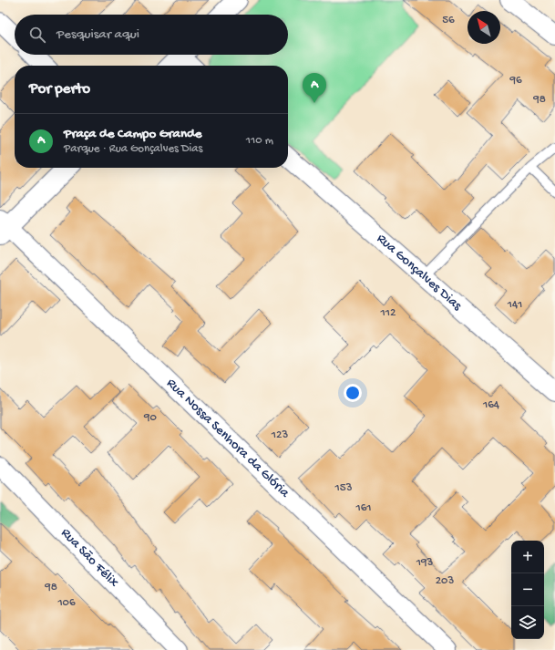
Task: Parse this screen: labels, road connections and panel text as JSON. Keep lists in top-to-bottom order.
{
  "streets": {
    "street": ["Rua Gonçalves Dias", "Rua Nossa Senhora da Glória", "Rua São Félix"]
  },
  "house_numbers": [
    "56",
    "96",
    "98",
    "141",
    "112",
    "164",
    "90",
    "123",
    "153",
    "161",
    "193",
    "203",
    "98",
    "106"
  ],
  "north": "top left",
  "page": {
    "search": "Pesquisar aqui",
    "heading": "Por perto",
    "pins": "A",
    "list": [
      {
        "mark": "A",
        "name": "Praça de Campo Grande",
        "note": "Parque · Rua Gonçalves Dias",
        "value": "110 m"
      }
    ],
    "map_buttons": ["+", "−"]
  }
}
